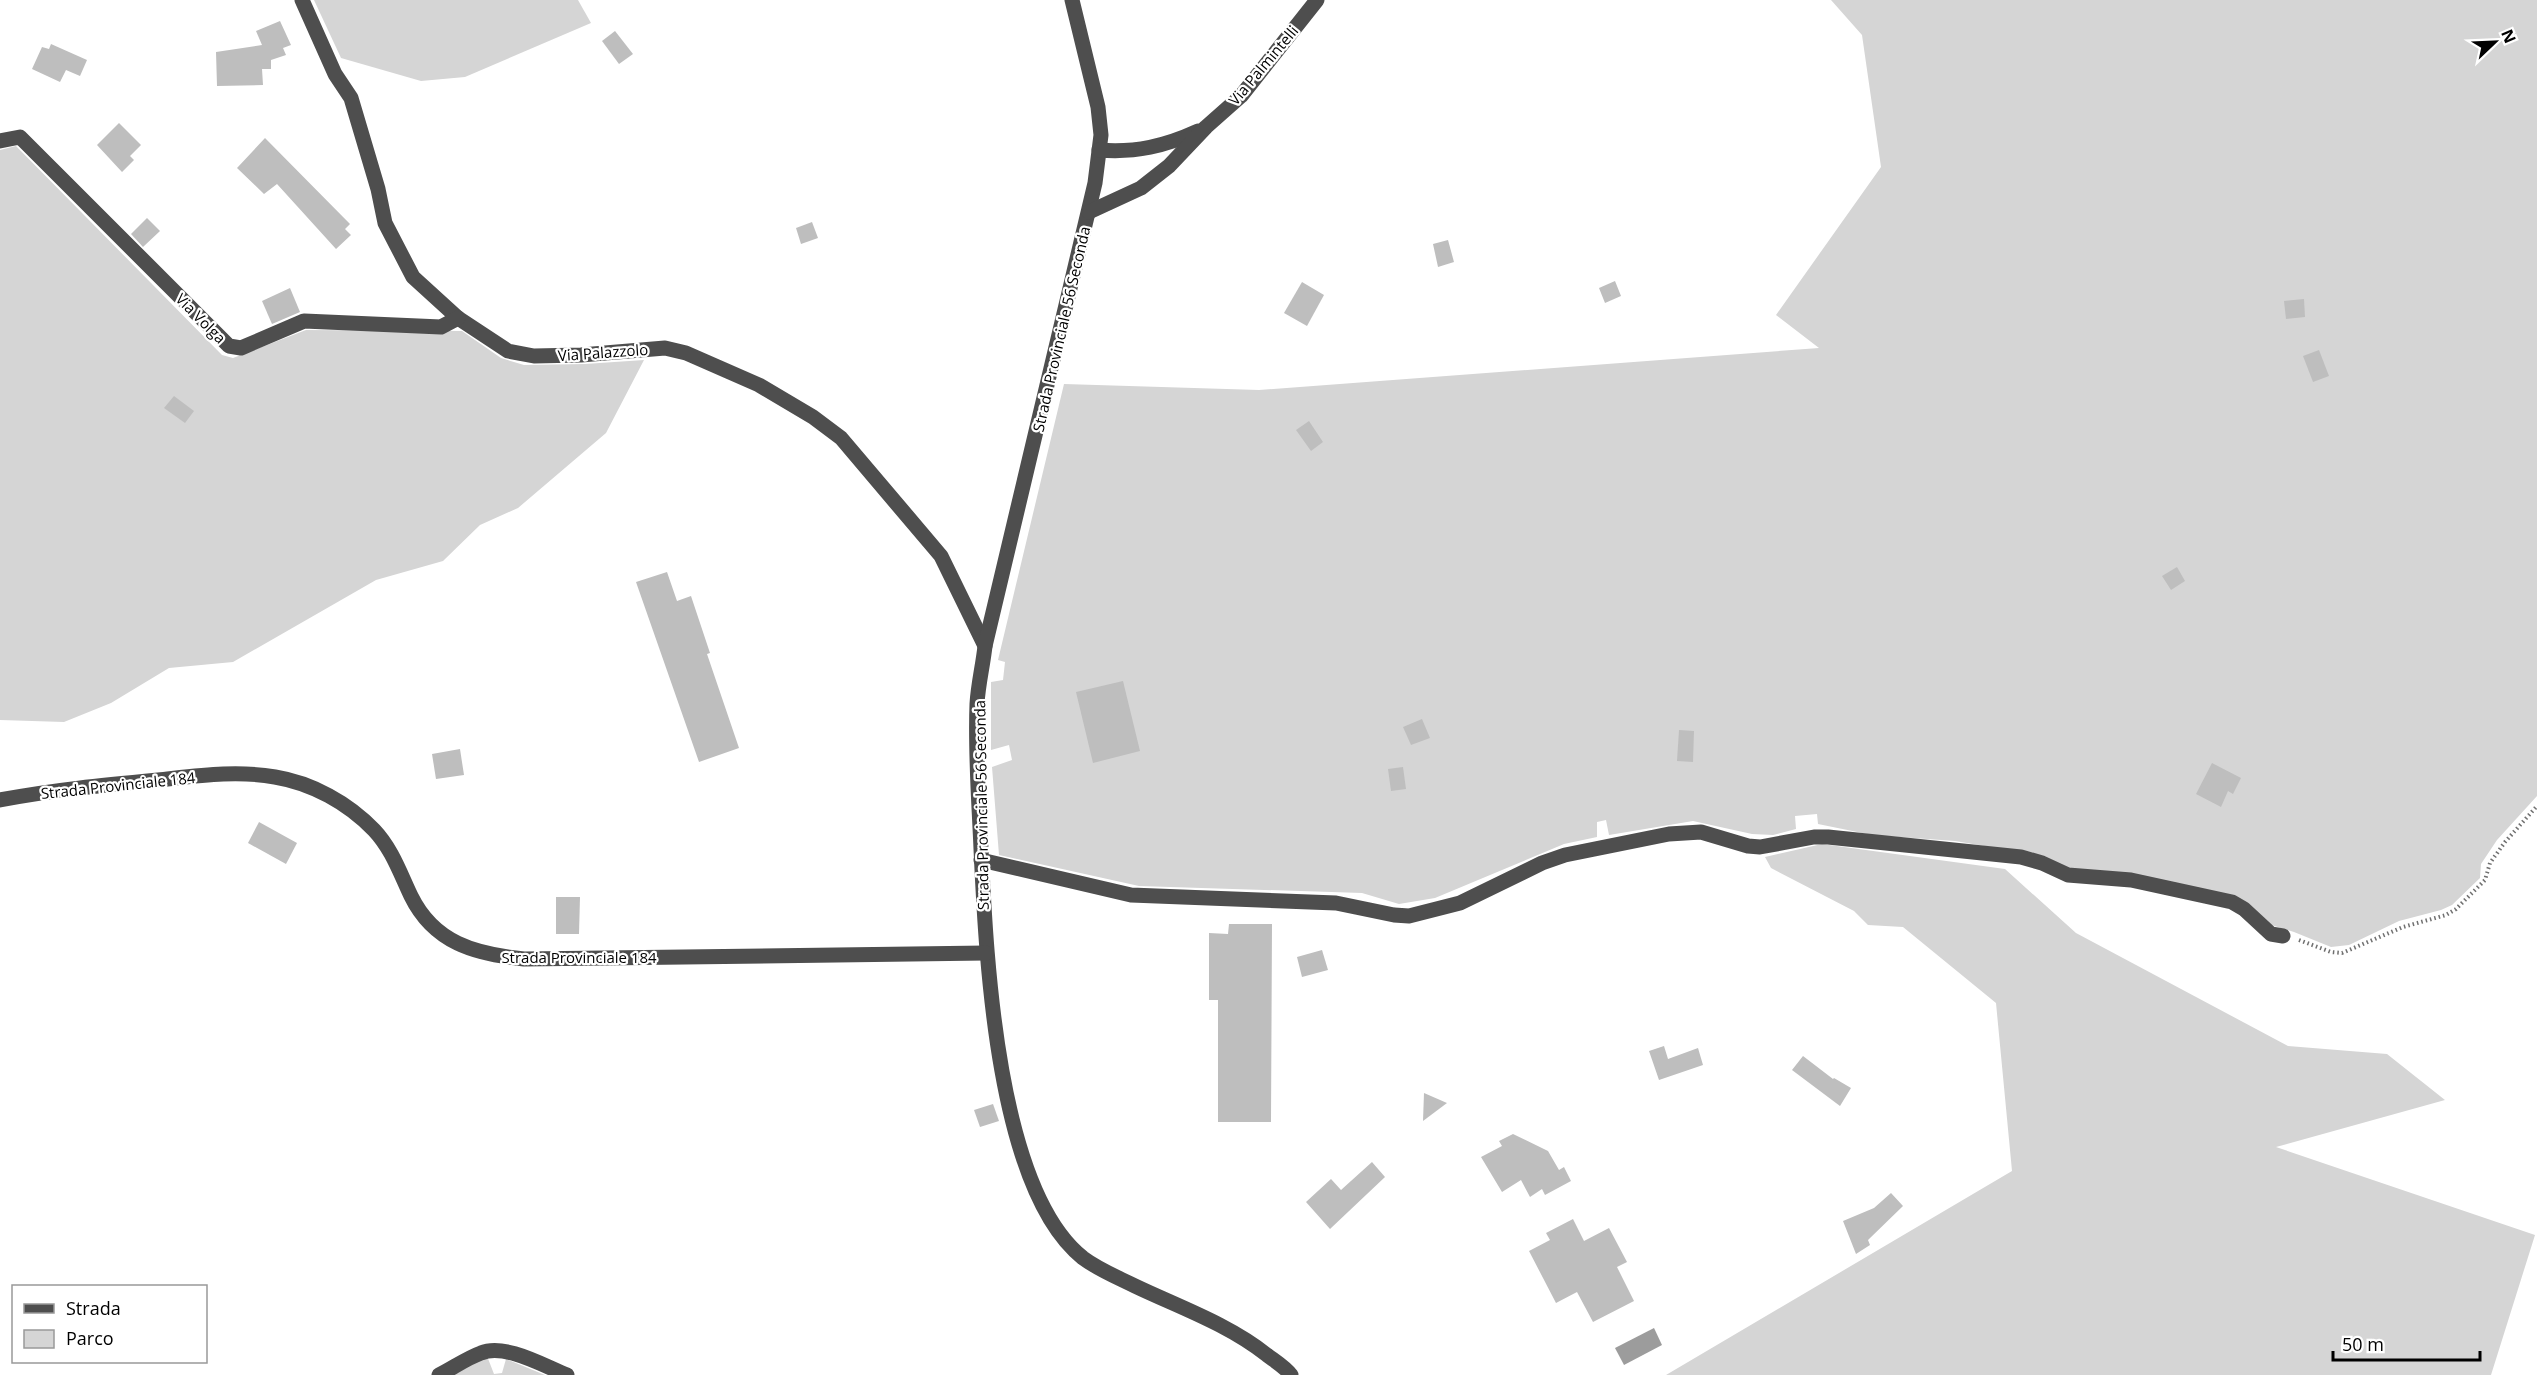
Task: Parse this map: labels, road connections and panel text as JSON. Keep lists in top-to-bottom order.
{
  "streets": {
    "street": [
      "Via Palmintelli",
      "Via Volga",
      "Strada Provinciale 56 Seconda",
      "Via Palazzolo",
      "Strada Provinciale 184"
    ]
  },
  "crossings": [
    ["Via Volga", "Via Palazzolo"],
    ["Strada Provinciale 56 Seconda", "Via Palazzolo"],
    ["Strada Provinciale 56 Seconda", "Strada Provinciale 184"]
  ],
  "legend": ["Strada", "Parco"],
  "scale_bar": "50 m",
  "north": "top right"
}
